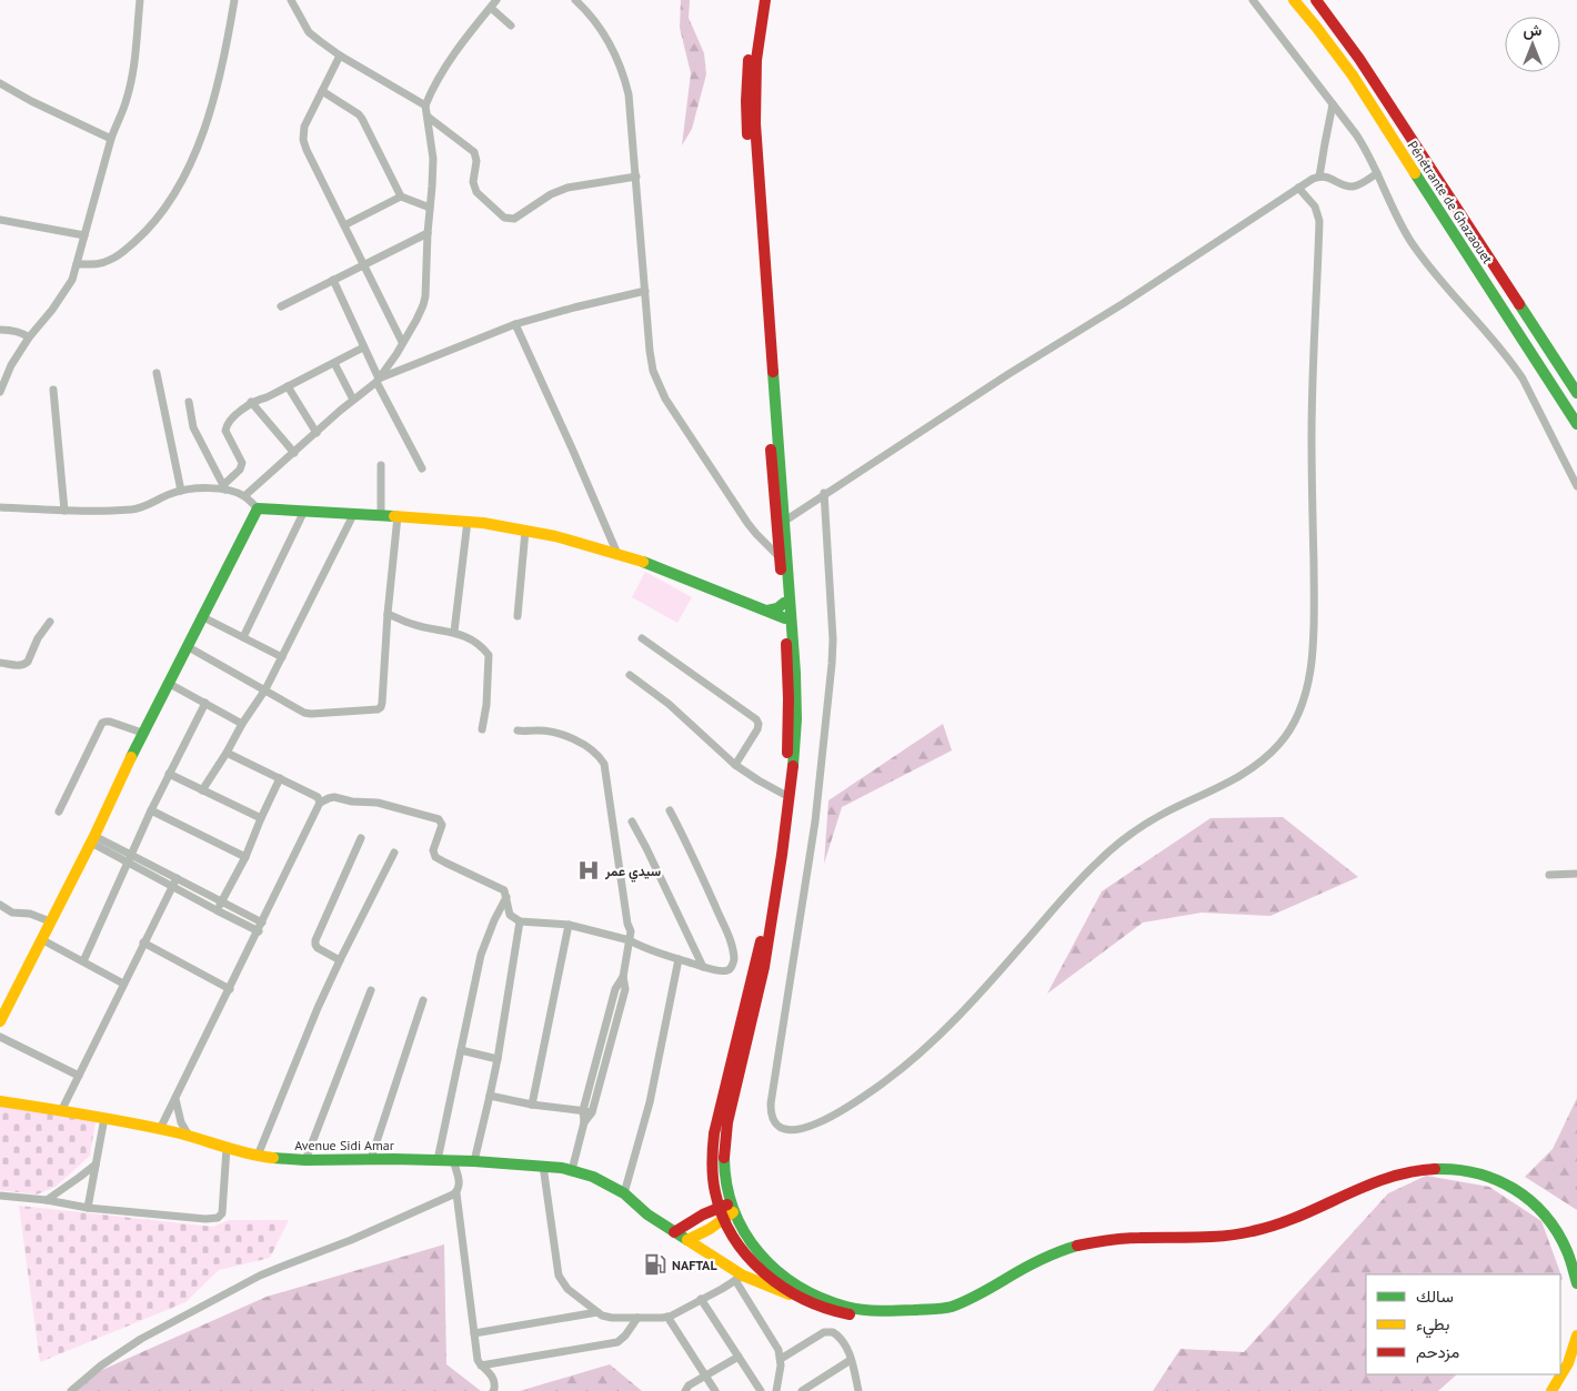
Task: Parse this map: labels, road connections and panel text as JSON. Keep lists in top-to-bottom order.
{
  "streets": {
    "main road": ["Pénétrante de Ghazaouet", "Avenue Sidi Amar"]
  },
  "places": {
    "hospital": ["سيدي عمر"],
    "fuel station": ["NAFTAL"]
  },
  "legend": ["سالك", "بطيء", "مزدحم"],
  "north": "top"
}
